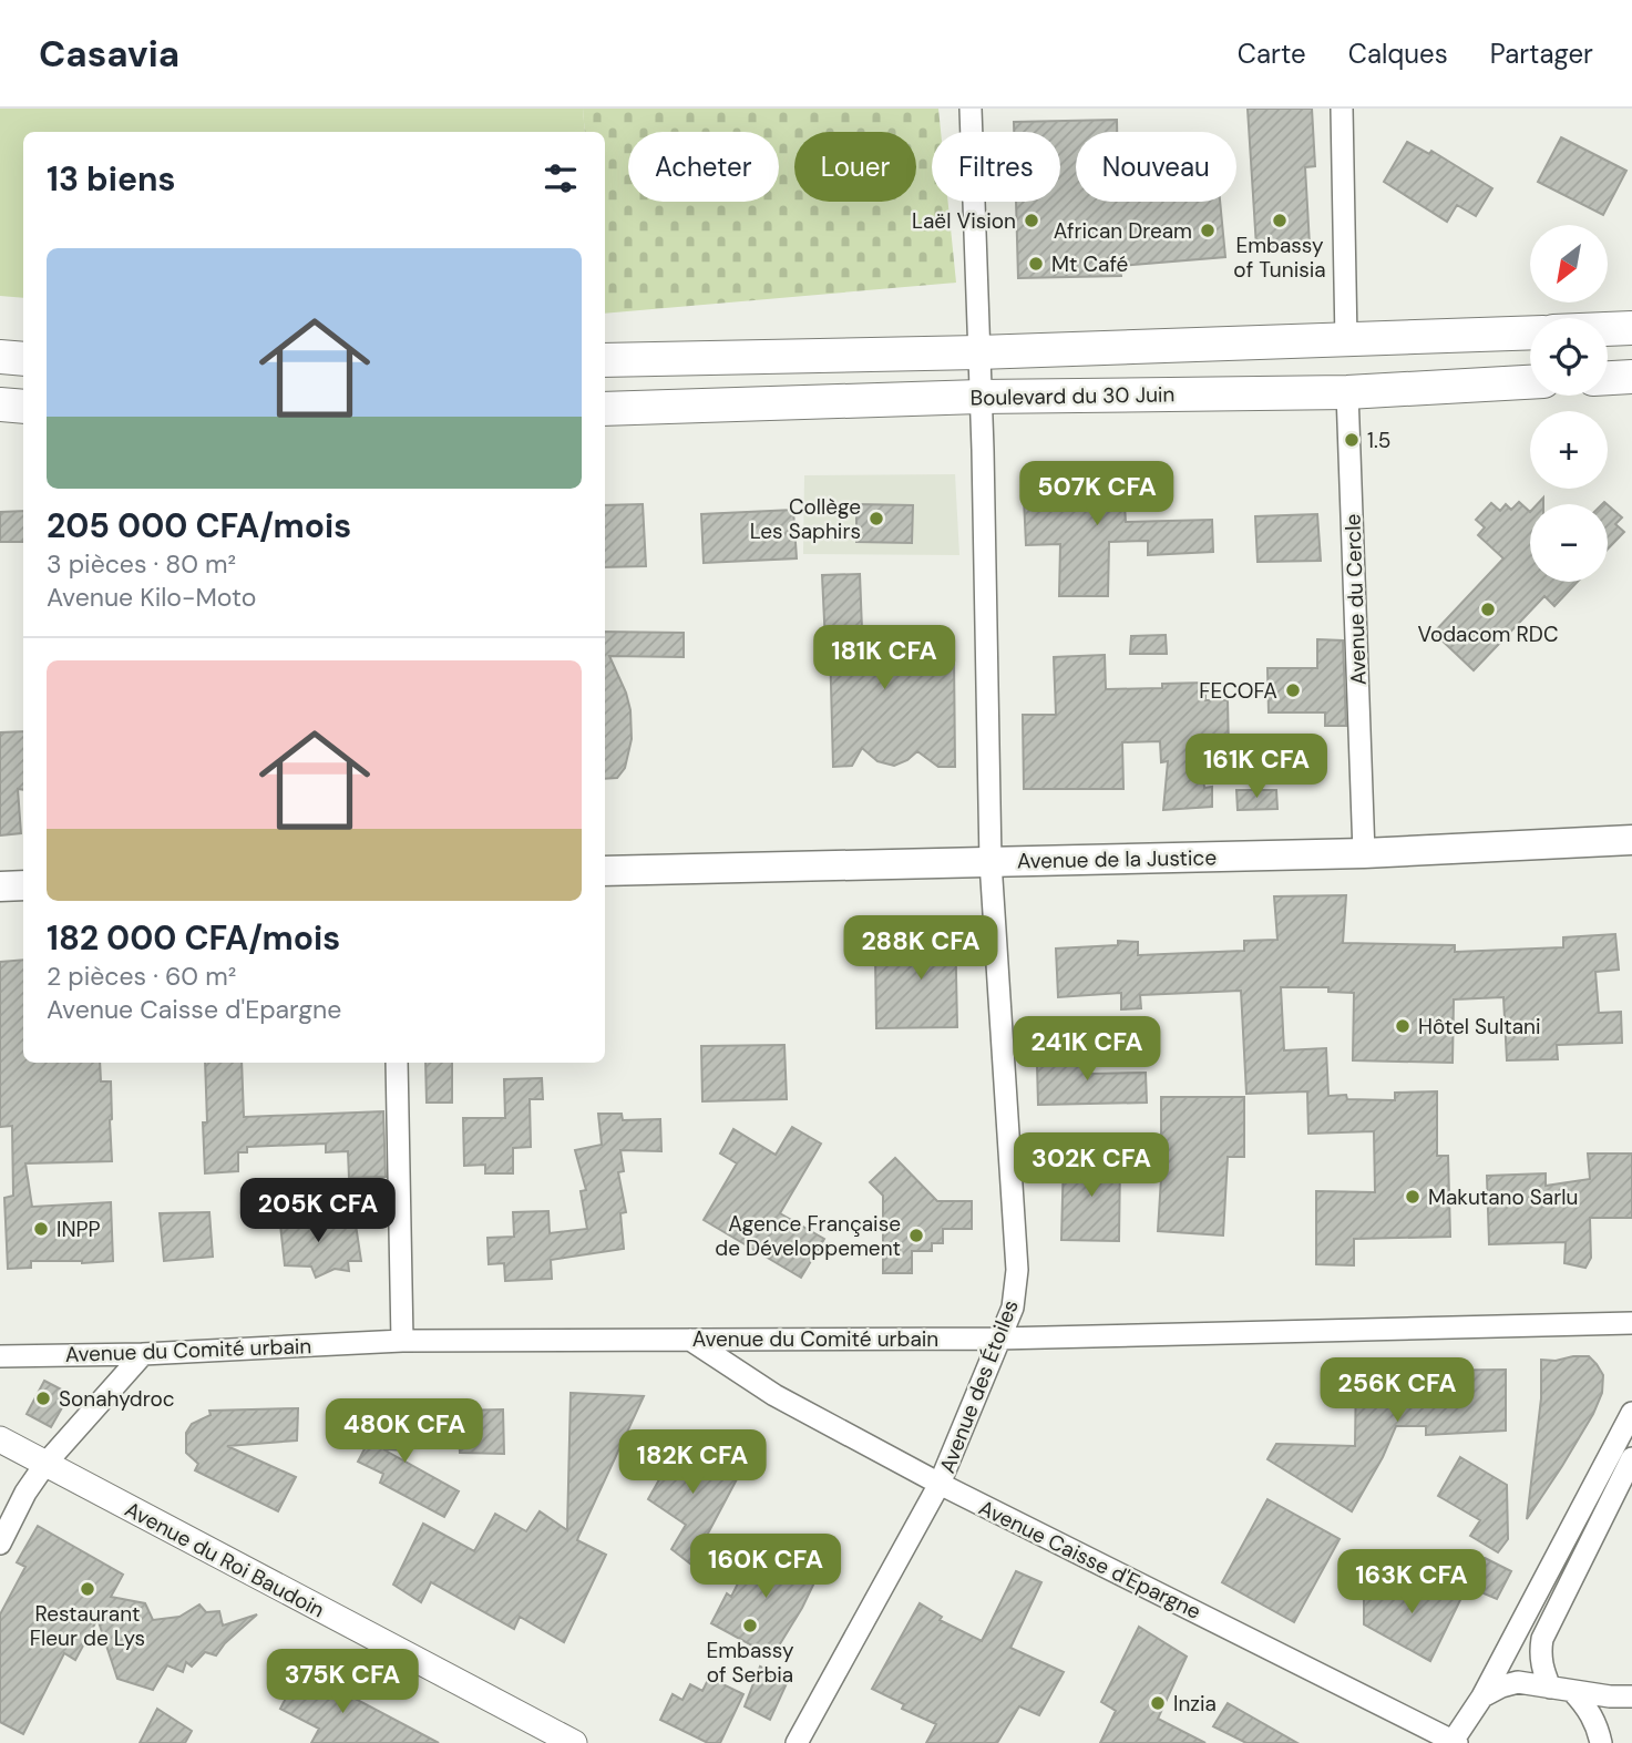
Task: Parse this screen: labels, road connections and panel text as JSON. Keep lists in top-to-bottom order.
{
  "streets": {
    "main road": ["Boulevard du 30 Juin", "Avenue de la Justice"],
    "street": [
      "Avenue du Cercle",
      "Avenue du Comité urbain",
      "Avenue des Étoiles",
      "Avenue du Roi Baudoin",
      "Avenue Caisse d'Epargne"
    ]
  },
  "crossings": [
    ["Boulevard du 30 Juin", "Avenue du Cercle"],
    ["Boulevard du 30 Juin", "Avenue des Étoiles"],
    ["Avenue du Cercle", "Avenue de la Justice"],
    ["Avenue de la Justice", "Avenue des Étoiles"],
    ["Avenue du Comité urbain", "Avenue des Étoiles"],
    ["Avenue du Comité urbain", "Avenue Caisse d'Epargne"],
    ["Avenue des Étoiles", "Avenue Caisse d'Epargne"]
  ],
  "places": [
    "Laël Vision",
    "Embassy of Tunisia",
    "African Dream",
    "Mt Café",
    "1.5",
    "Collège Les Saphirs",
    "Vodacom RDC",
    "FECOFA",
    "Hôtel Sultani",
    "Makutano Sarlu",
    "INPP",
    "Agence Française de Développement",
    "Sonahydroc",
    "Restaurant Fleur de Lys",
    "Embassy of Serbia",
    "Inzia"
  ],
  "north": "bottom left",
  "page": {
    "header": "Casavia",
    "nav": ["Carte", "Calques", "Partager"],
    "chip": [
      "Acheter",
      "Louer",
      "Filtres",
      "Nouveau"
    ],
    "heading": "13 biens",
    "map_buttons": ["+", "−"],
    "list": [
      {
        "name": "205 000 CFA/mois",
        "note": "3 pièces · 80 m² · Avenue Kilo-Moto"
      },
      {
        "name": "182 000 CFA/mois",
        "note": "2 pièces · 60 m² · Avenue Caisse d'Epargne"
      }
    ],
    "price": [
      "507K CFA",
      "181K CFA",
      "161K CFA",
      "288K CFA",
      "241K CFA",
      "302K CFA",
      "205K CFA",
      "256K CFA",
      "480K CFA",
      "182K CFA",
      "160K CFA",
      "163K CFA",
      "375K CFA"
    ]
  }
}
